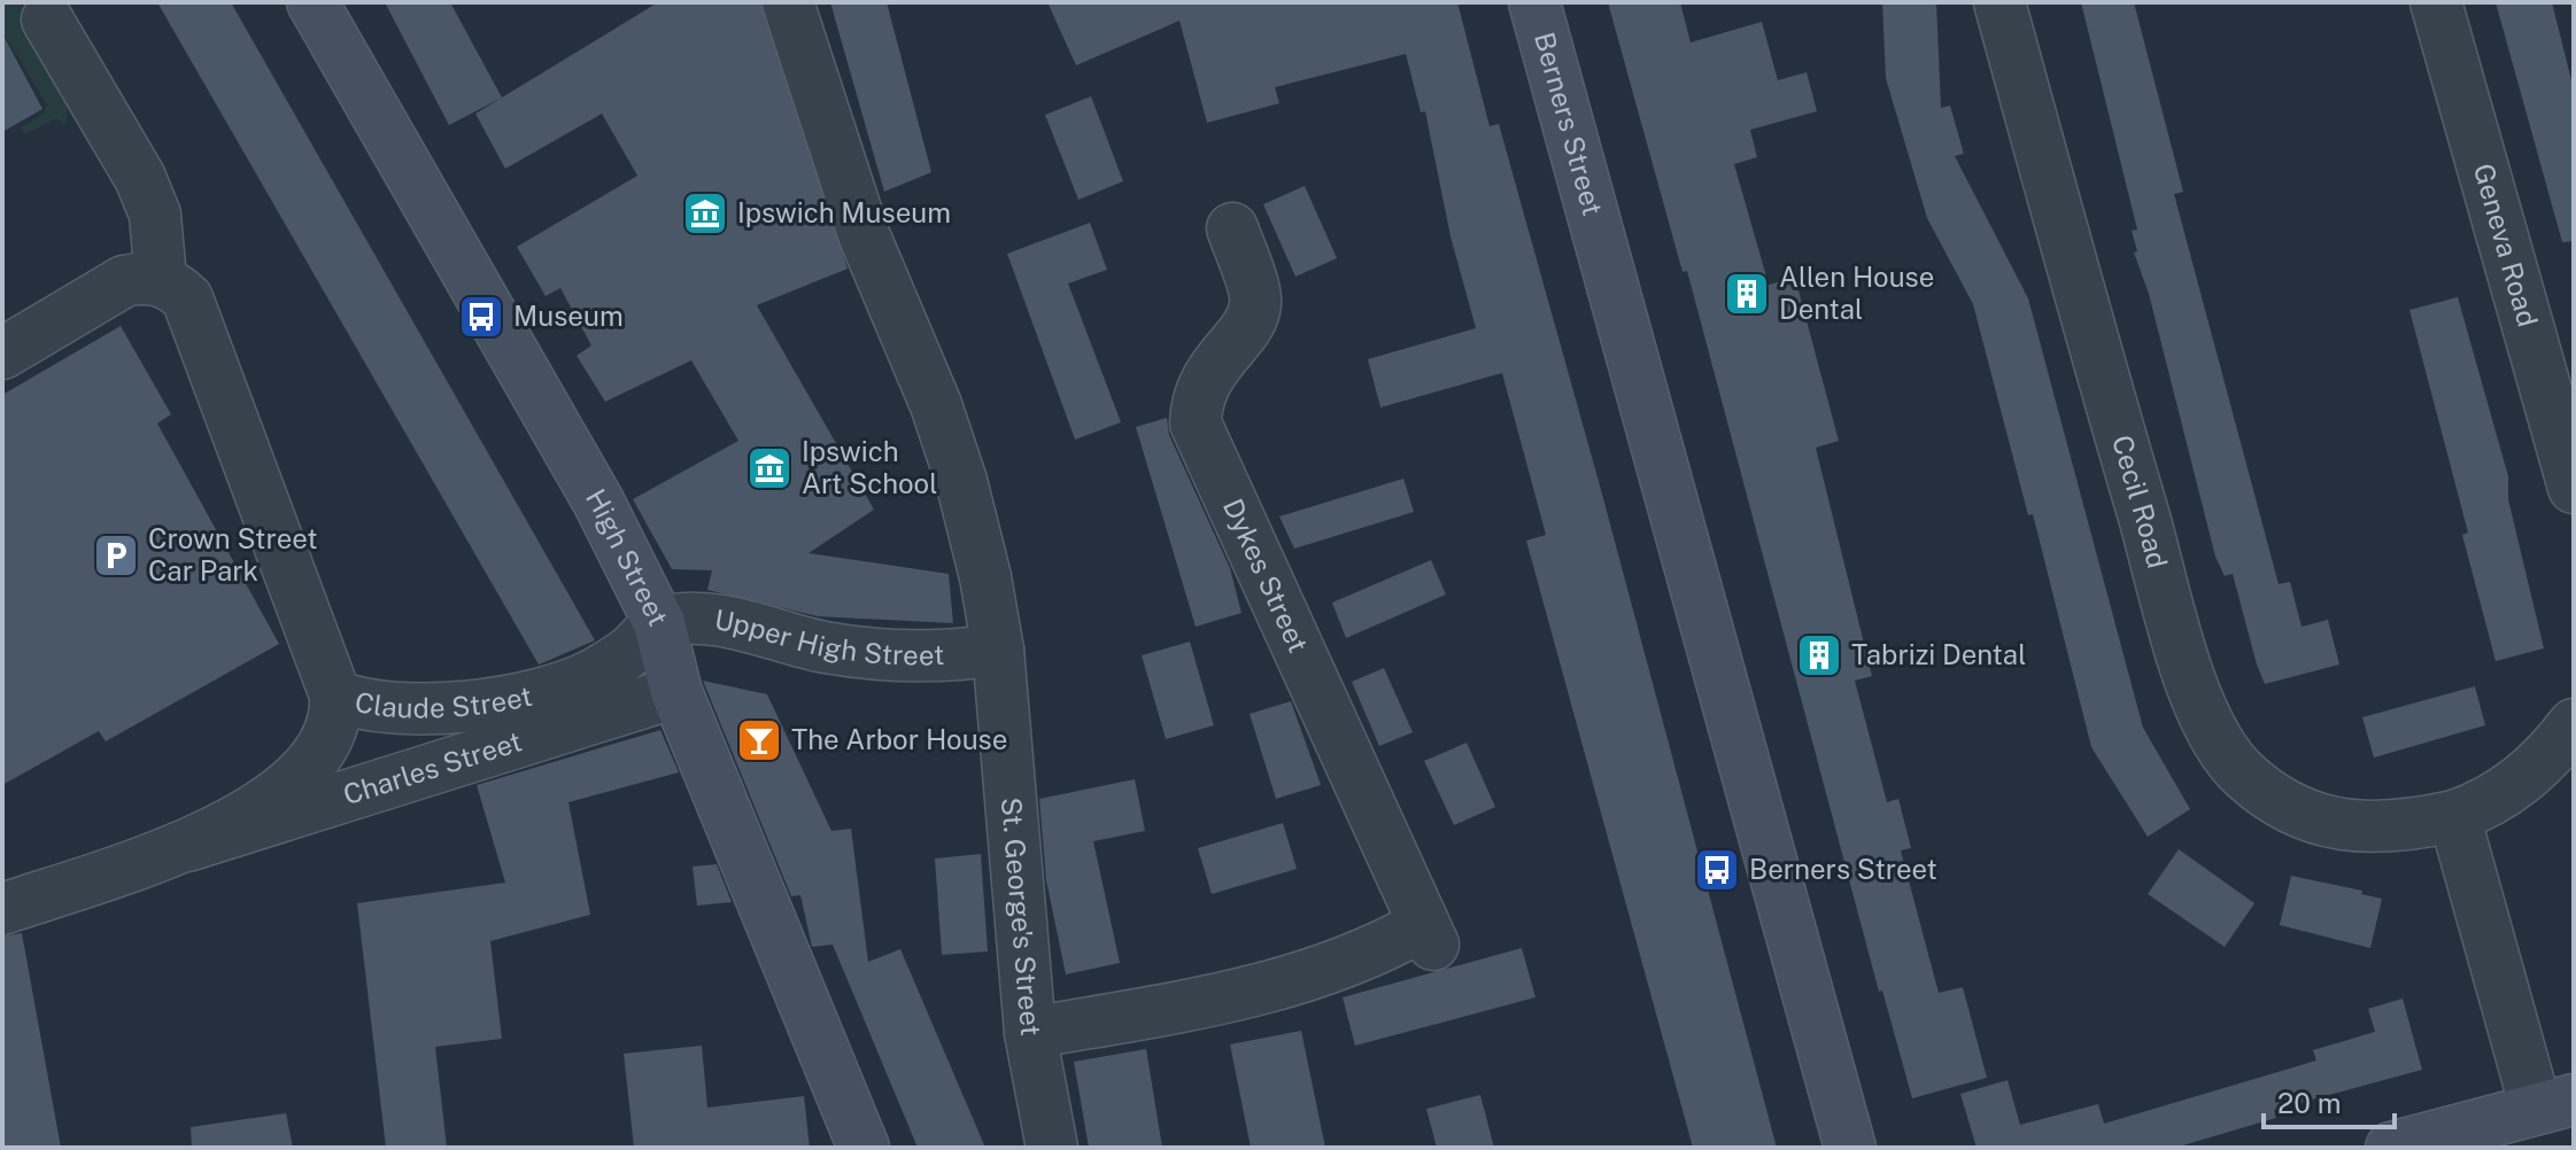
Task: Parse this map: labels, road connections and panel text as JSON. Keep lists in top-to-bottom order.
{
  "streets": {
    "street": [
      "Berners Street",
      "Geneva Road",
      "Cecil Road",
      "High Street",
      "Dykes Street",
      "Upper High Street",
      "Claude Street",
      "Charles Street",
      "St. George's Street"
    ]
  },
  "crossings": [
    ["High Street", "Upper High Street"],
    ["High Street", "Claude Street"],
    ["High Street", "Charles Street"],
    ["Dykes Street", "St. George's Street"],
    ["Upper High Street", "Claude Street"],
    ["Upper High Street", "St. George's Street"],
    ["Claude Street", "Charles Street"]
  ],
  "places": {
    "museum": ["Ipswich Museum", "Ipswich Art School"],
    "building": ["Allen House Dental", "Tabrizi Dental"],
    "bus stop": ["Museum", "Berners Street"],
    "parking": ["Crown Street Car Park"],
    "bar": ["The Arbor House"]
  },
  "scale_bar": "20 m"
}
